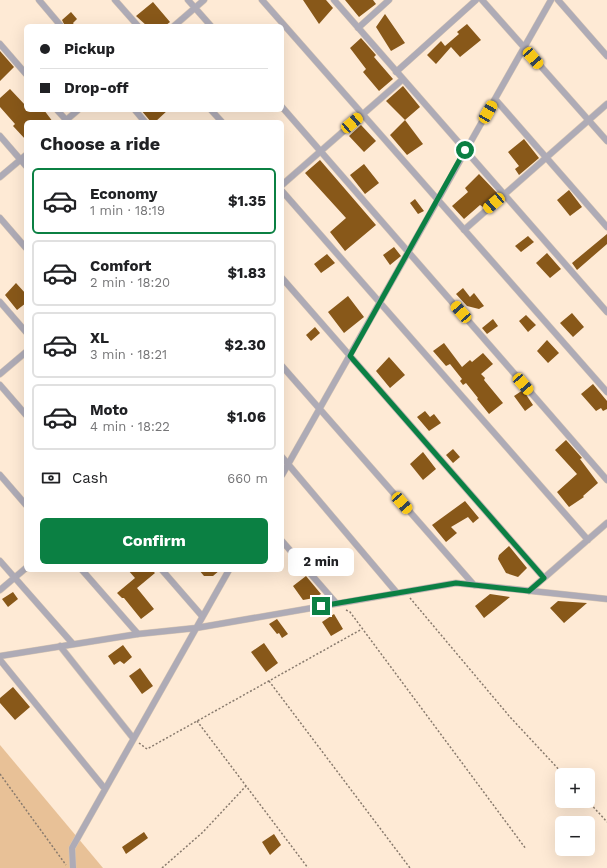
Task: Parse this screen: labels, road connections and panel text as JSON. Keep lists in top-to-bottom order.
{
  "page": {
    "banner": ["Pickup", "Drop-off"],
    "heading": "Choose a ride",
    "list": [
      {
        "name": "Economy",
        "note": "1 min · 18:19",
        "value": "$1.35"
      },
      {
        "name": "Comfort",
        "note": "2 min · 18:20",
        "value": "$1.83"
      },
      {
        "name": "XL",
        "note": "3 min · 18:21",
        "value": "$2.30"
      },
      {
        "name": "Moto",
        "note": "4 min · 18:22",
        "value": "$1.06"
      }
    ],
    "pay": ["Cash", "660 m"],
    "buttons": "Confirm",
    "bubble": "2 min",
    "map_buttons": ["+", "−"]
  }
}
